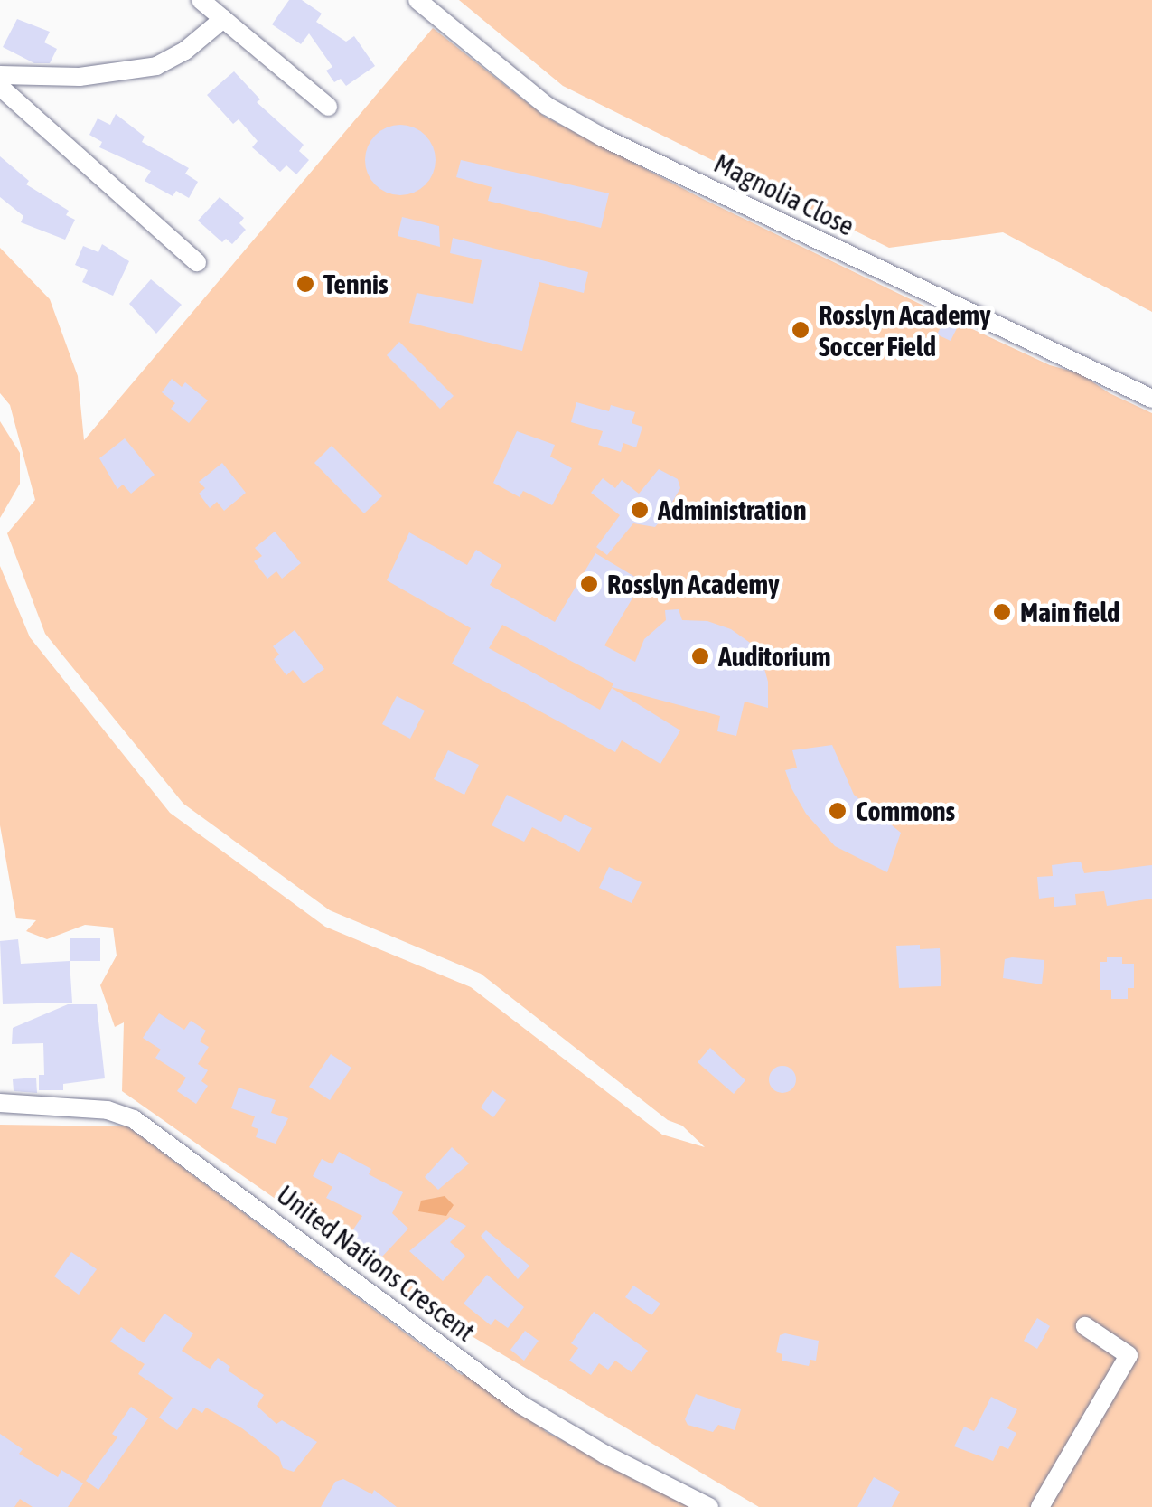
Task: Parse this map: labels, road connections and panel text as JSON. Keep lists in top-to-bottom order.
{
  "streets": {
    "street": ["Magnolia Close", "United Nations Crescent"]
  },
  "places": [
    "Tennis",
    "Rosslyn Academy Soccer Field",
    "Administration",
    "Rosslyn Academy",
    "Main field",
    "Auditorium",
    "Commons"
  ]
}
